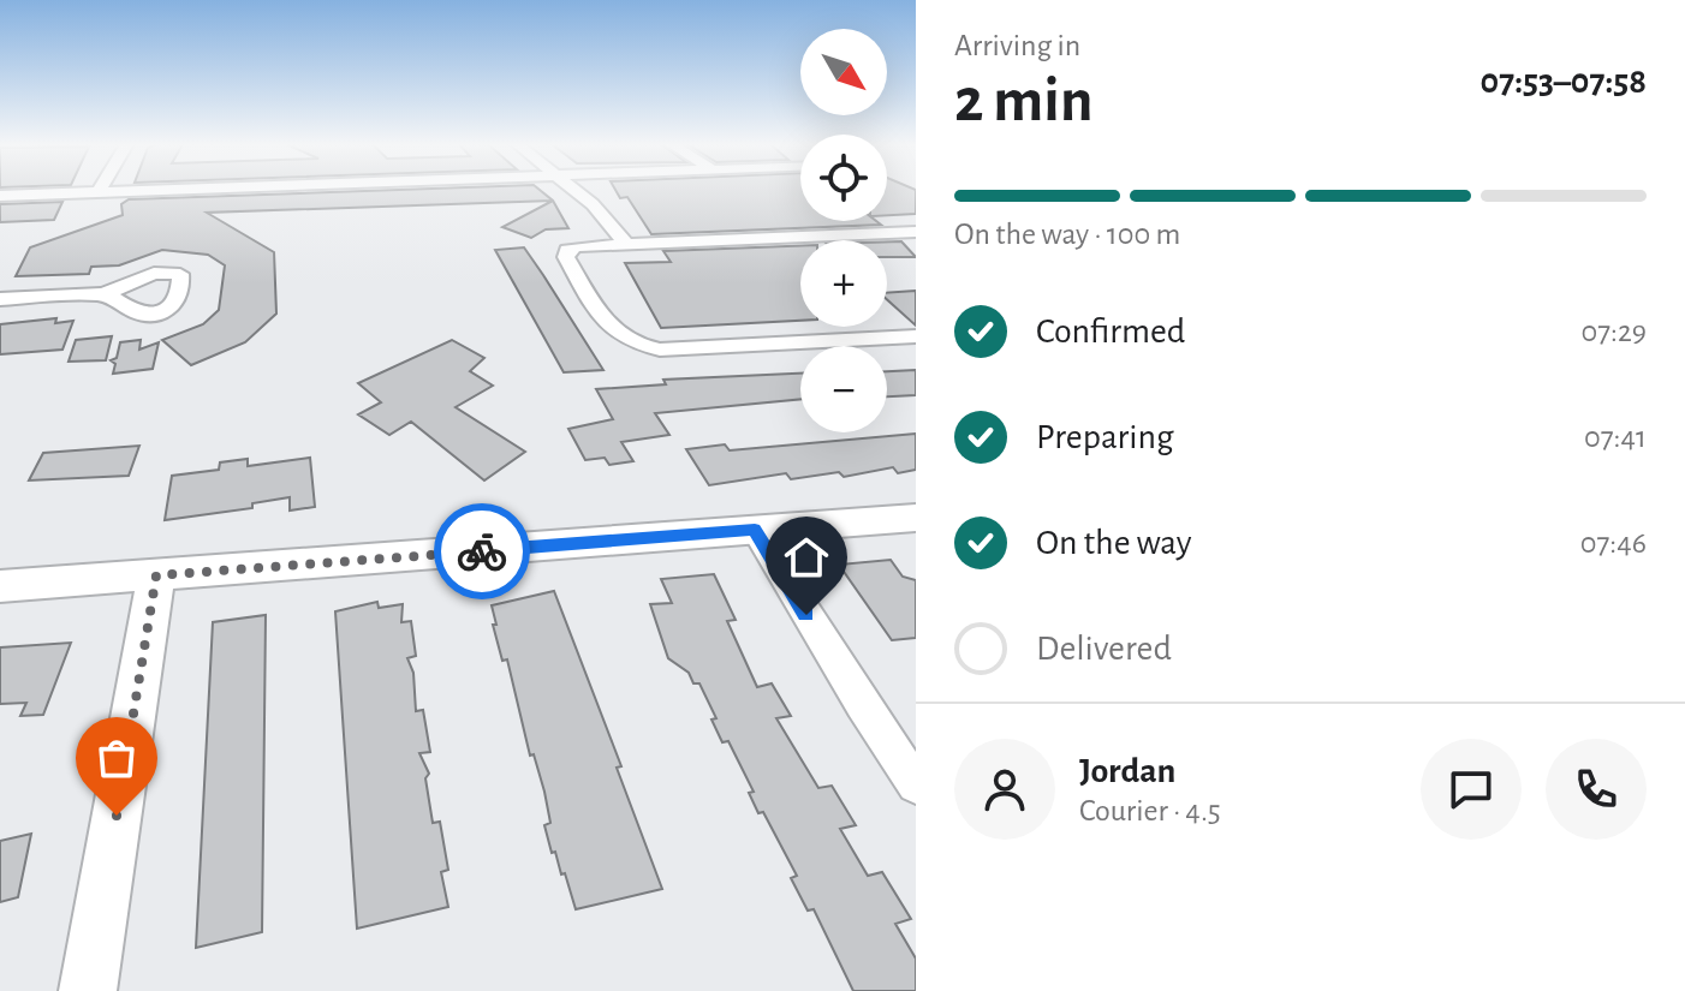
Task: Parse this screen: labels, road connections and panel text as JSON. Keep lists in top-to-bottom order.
{
  "north": "bottom right",
  "page": {
    "heading": ["2 min", "Arriving in", "07:53–07:58"],
    "panel": ["Jordan", "Courier · 4.5"],
    "map_buttons": ["+", "−"],
    "bar": "On the way · 100 m",
    "list": [
      ["Confirmed", "07:29"],
      ["Preparing", "07:41"],
      ["On the way", "07:46"],
      "Delivered"
    ]
  }
}
